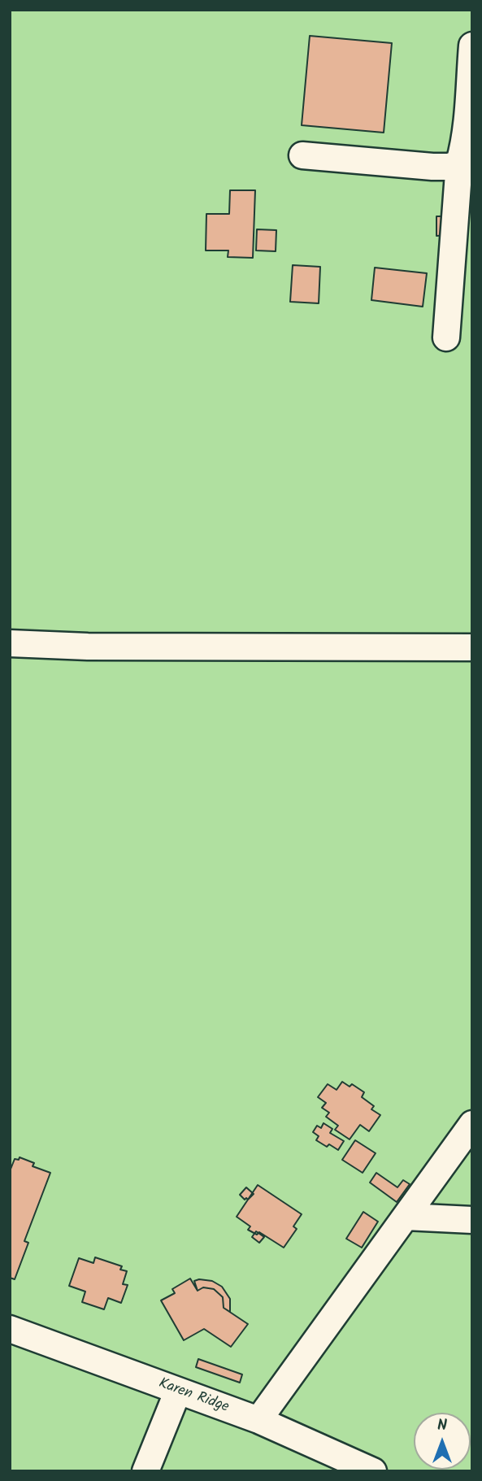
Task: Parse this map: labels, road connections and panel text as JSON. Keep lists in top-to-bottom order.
{
  "streets": {
    "street": ["Karen Ridge"]
  },
  "north": "top"
}
